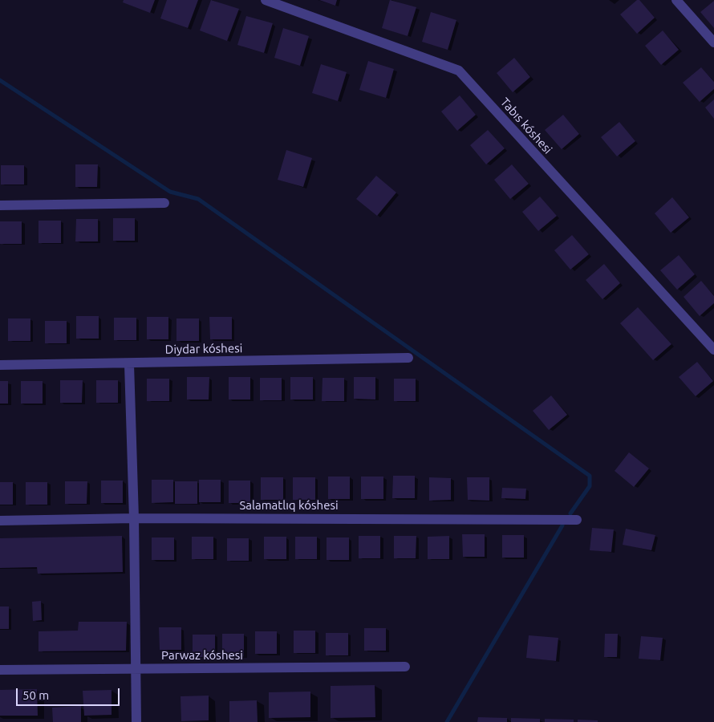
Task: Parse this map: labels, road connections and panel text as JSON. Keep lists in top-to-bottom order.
{
  "streets": {
    "street": [
      "Tabıs kóshesi",
      "Diydar kóshesi",
      "Salamatlıq kóshesi",
      "Parwaz kóshesi"
    ]
  },
  "scale_bar": "50 m"
}
